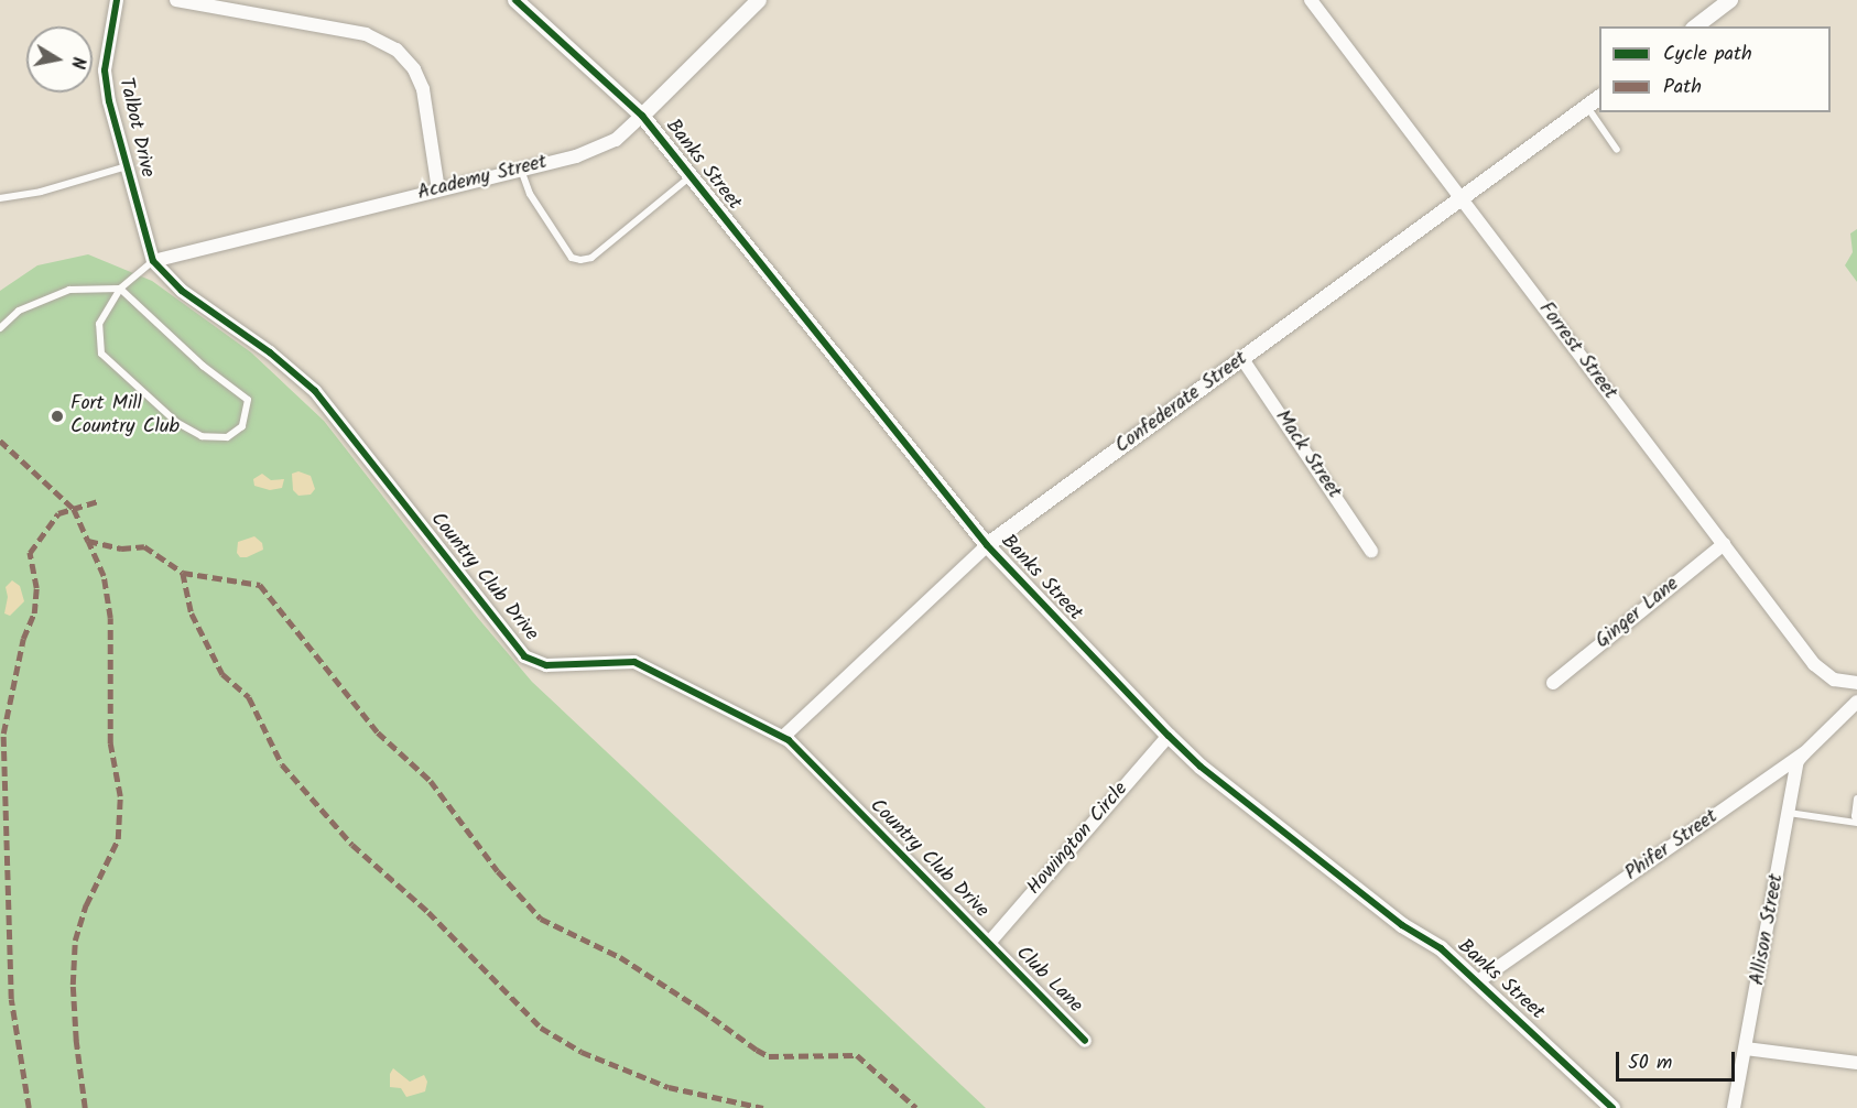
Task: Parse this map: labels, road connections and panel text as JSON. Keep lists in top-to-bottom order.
{
  "streets": {
    "street": [
      "Talbot Drive",
      "Banks Street",
      "Academy Street",
      "Forrest Street",
      "Confederate Street",
      "Mack Street",
      "Country Club Drive",
      "Ginger Lane",
      "Howington Circle",
      "Phifer Street",
      "Allison Street",
      "Club Lane"
    ]
  },
  "crossings": [
    ["Talbot Drive", "Academy Street"],
    ["Talbot Drive", "Country Club Drive"],
    ["Banks Street", "Academy Street"],
    ["Banks Street", "Confederate Street"],
    ["Banks Street", "Howington Circle"],
    ["Banks Street", "Phifer Street"],
    ["Academy Street", "Country Club Drive"],
    ["Forrest Street", "Confederate Street"],
    ["Forrest Street", "Ginger Lane"],
    ["Confederate Street", "Mack Street"],
    ["Confederate Street", "Country Club Drive"],
    ["Country Club Drive", "Howington Circle"],
    ["Country Club Drive", "Club Lane"],
    ["Howington Circle", "Club Lane"],
    ["Phifer Street", "Allison Street"]
  ],
  "places": ["Fort Mill Country Club"],
  "legend": ["Cycle path", "Path"],
  "scale_bar": "50 m",
  "north": "right"
}
